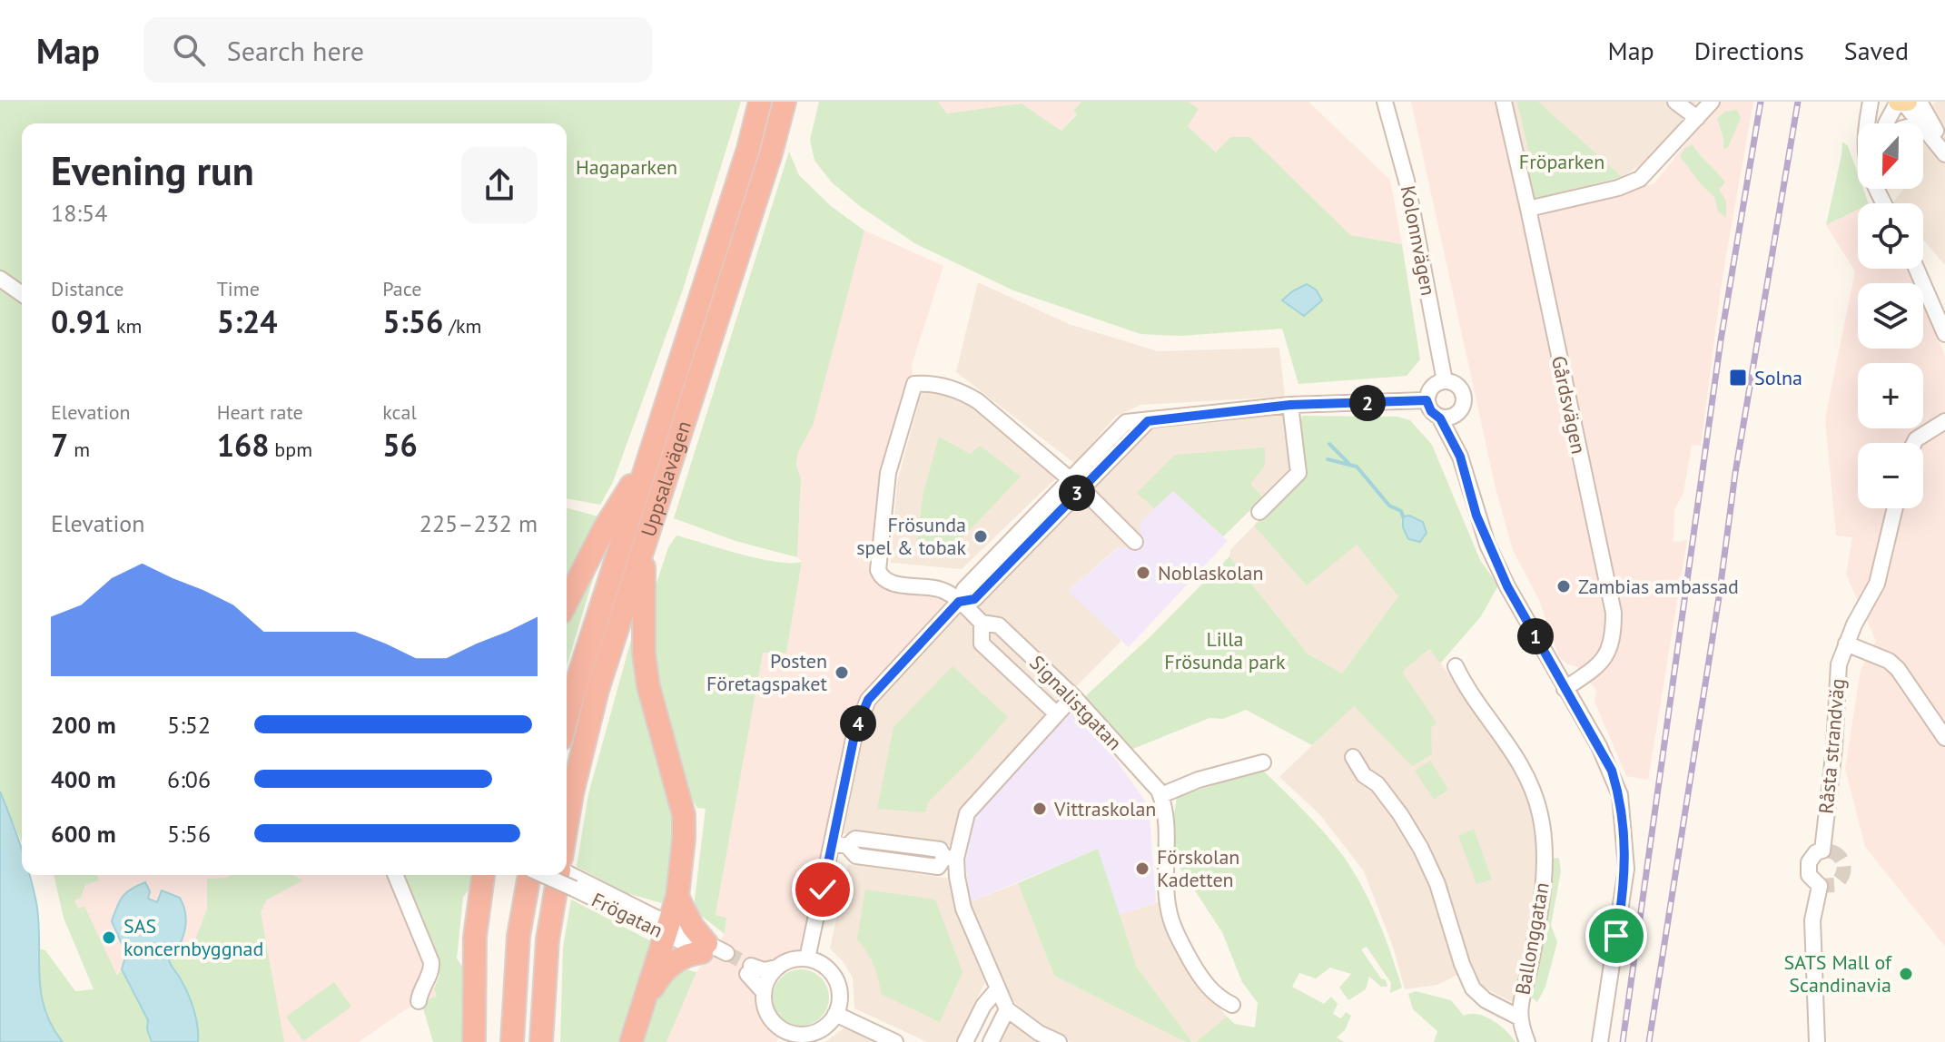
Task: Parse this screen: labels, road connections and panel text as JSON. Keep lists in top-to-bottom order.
{
  "streets": {
    "highway": ["Uppsalavägen"],
    "street": [
      "Kolonnvägen",
      "Gårdsvägen",
      "Signalistgatan",
      "Råsta strandväg",
      "Frögatan",
      "Ballonggatan"
    ]
  },
  "parks": ["Fröparken", "Hagaparken", "Lilla Frösunda park"],
  "places": {
    "transit": ["Solna"],
    "other": [
      "Frösunda spel & tobak",
      "Noblaskolan",
      "Zambias ambassad",
      "Posten Företagspaket",
      "Vittraskolan",
      "Förskolan Kadetten",
      "SAS koncernbyggnad",
      "SATS Mall of Scandinavia"
    ]
  },
  "north": "bottom",
  "page": {
    "header": "Map",
    "search": "Search here",
    "nav": ["Map", "Directions", "Saved"],
    "map_buttons": ["+", "−"],
    "heading": ["Evening run", "18:54"],
    "stats": [
      ["Distance", "0.91 km"],
      ["Time", "5:24"],
      ["Pace", "5:56 /km"],
      ["Elevation", "7 m"],
      ["Heart rate", "168 bpm"],
      ["kcal", "56"]
    ],
    "pins": [
      "2",
      "3",
      "1",
      "4"
    ],
    "chart": ["Elevation", "225–232 m"],
    "list": [
      {
        "name": "200 m",
        "note": "5:52"
      },
      {
        "name": "400 m",
        "note": "6:06"
      },
      {
        "name": "600 m",
        "note": "5:56"
      }
    ]
  }
}
